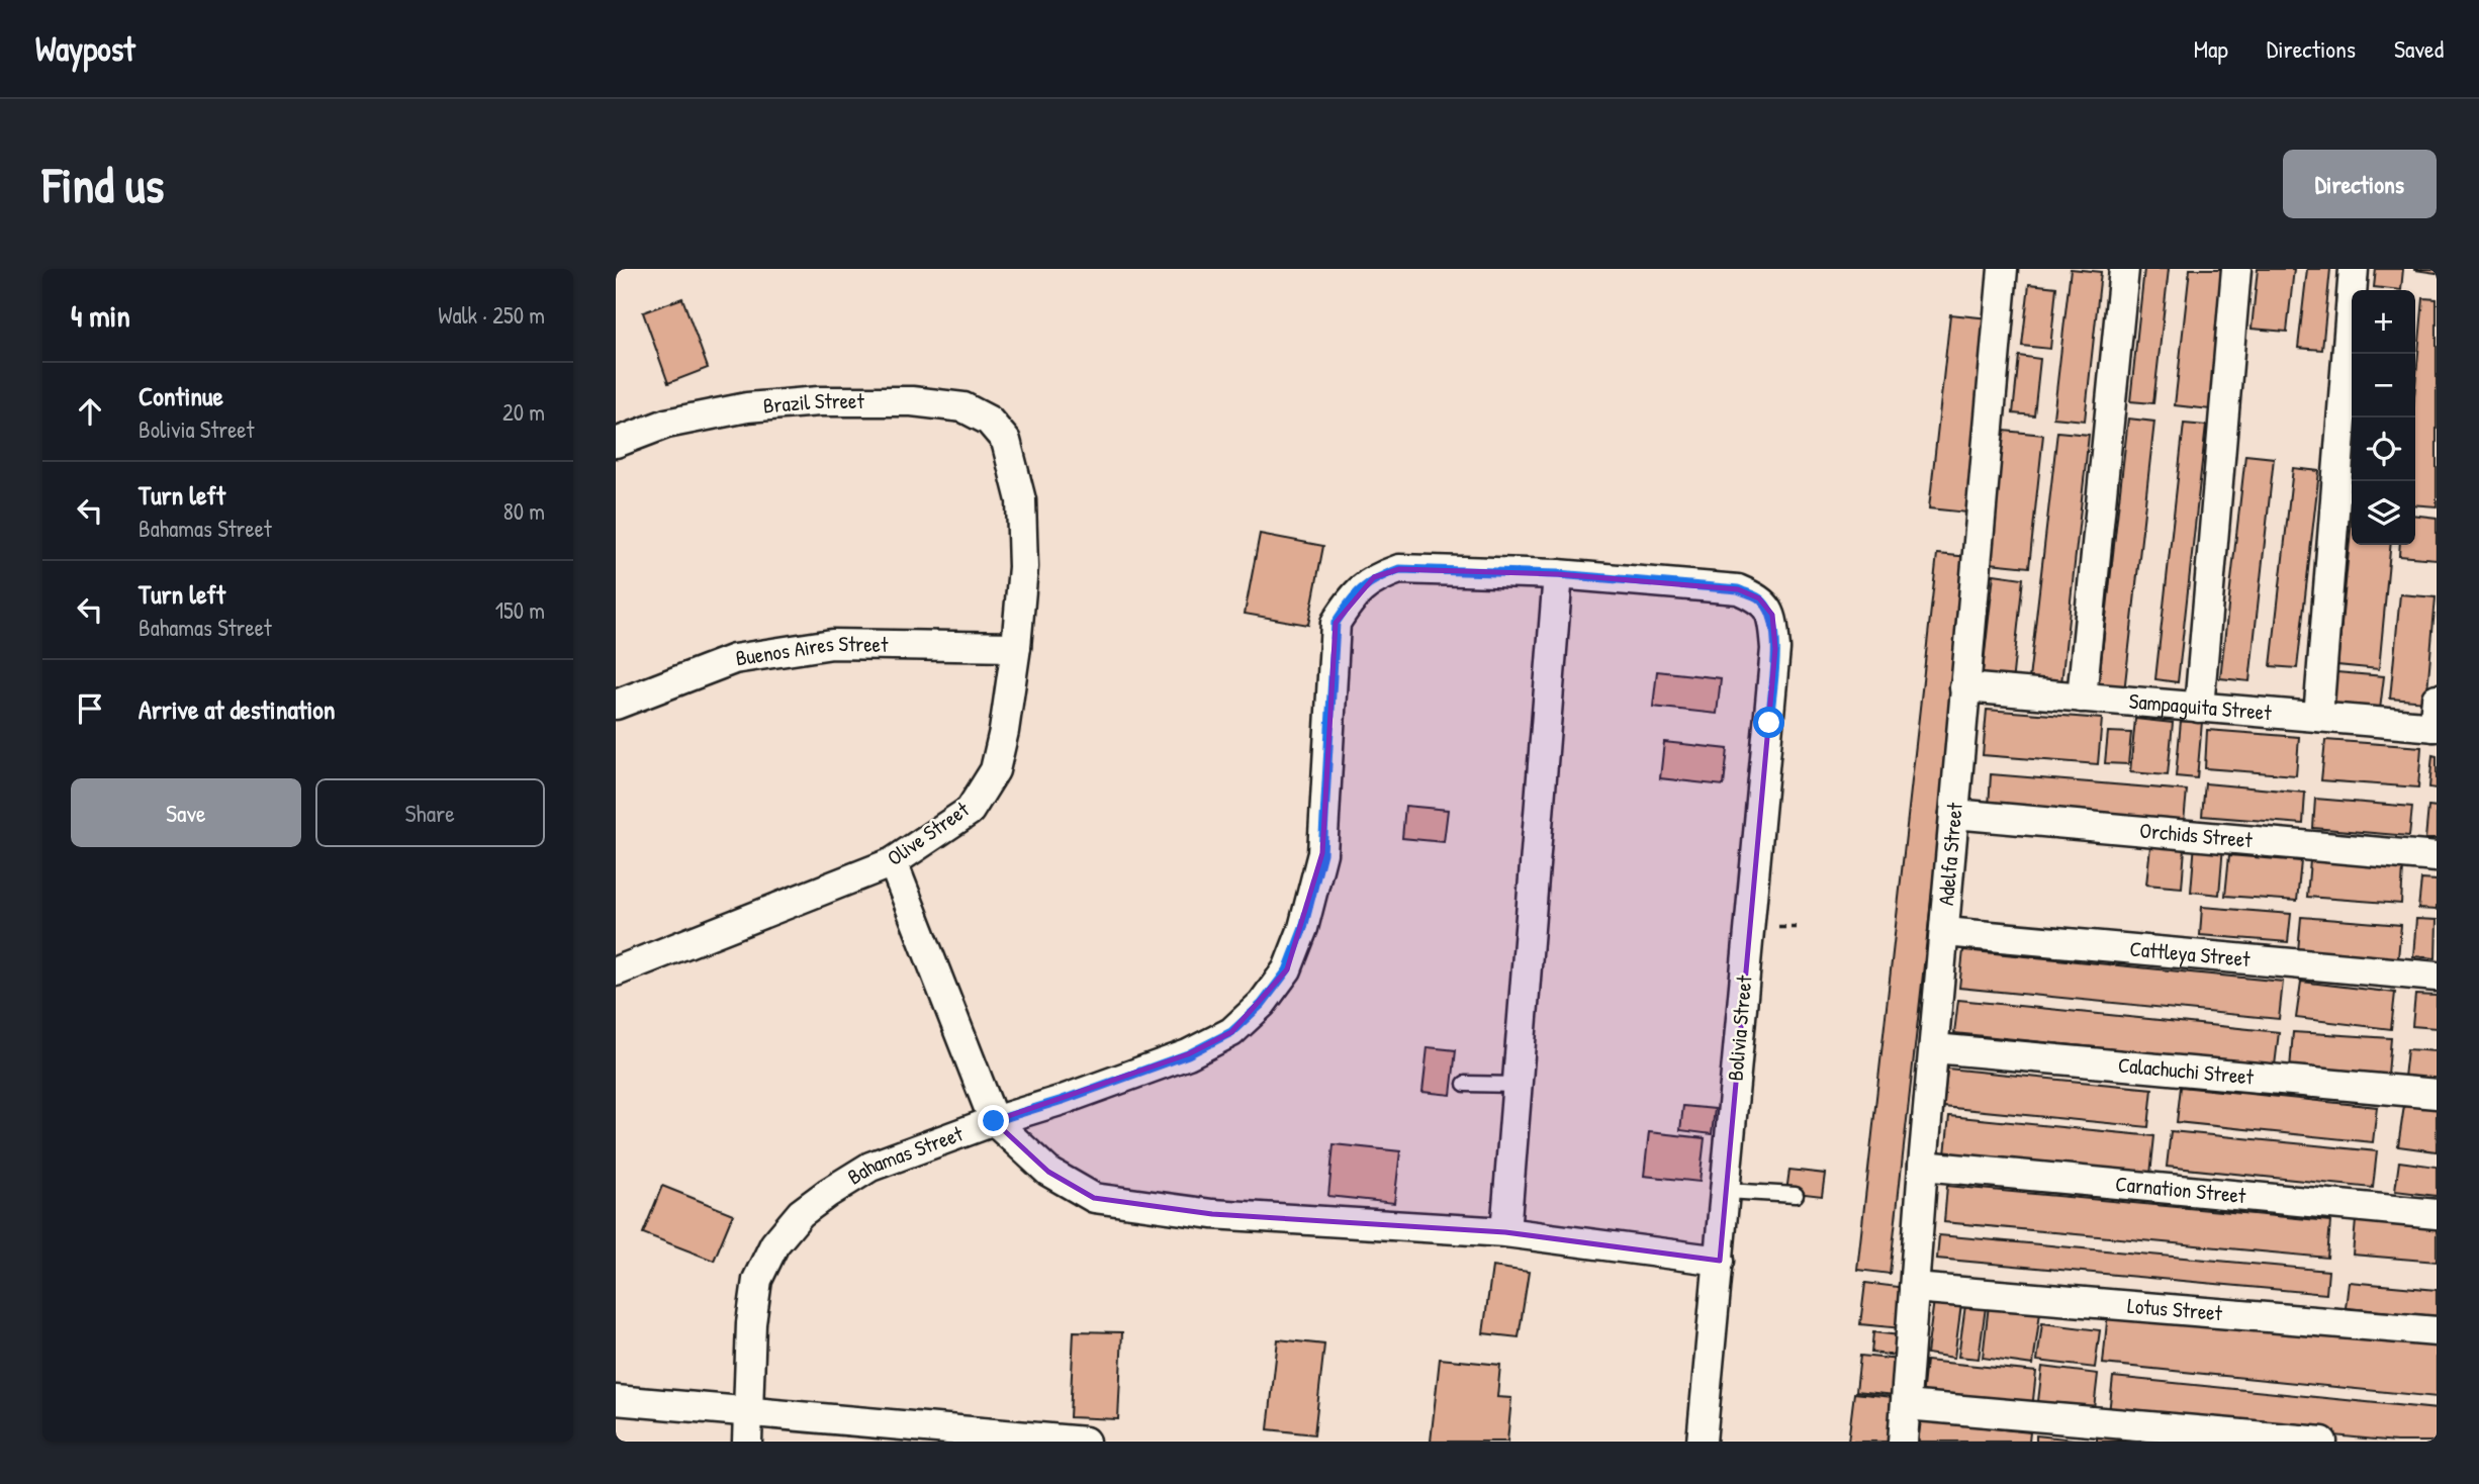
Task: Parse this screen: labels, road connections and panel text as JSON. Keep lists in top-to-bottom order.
{
  "streets": {
    "street": [
      "Brazil Street",
      "Buenos Aires Street",
      "Sampaguita Street",
      "Olive Street",
      "Orchids Street",
      "Adelfa Street",
      "Cattleya Street",
      "Bolivia Street",
      "Calachuchi Street",
      "Bahamas Street",
      "Carnation Street",
      "Lotus Street"
    ]
  },
  "crossings": [
    ["Brazil Street", "Olive Street"],
    ["Buenos Aires Street", "Olive Street"],
    ["Sampaguita Street", "Adelfa Street"],
    ["Orchids Street", "Adelfa Street"],
    ["Adelfa Street", "Cattleya Street"],
    ["Adelfa Street", "Calachuchi Street"],
    ["Adelfa Street", "Carnation Street"],
    ["Adelfa Street", "Lotus Street"],
    ["Bolivia Street", "Bahamas Street"]
  ],
  "page": {
    "header": "Waypost",
    "nav": ["Map", "Directions", "Saved"],
    "buttons": [
      "Directions",
      ["Save", "Share"]
    ],
    "title": "Find us",
    "heading": ["4 min", "Walk · 250 m"],
    "map_buttons": ["+", "−"],
    "list": [
      ["Continue", "Bolivia Street", "20 m"],
      ["Turn left", "Bahamas Street", "80 m"],
      ["Turn left", "Bahamas Street", "150 m"],
      "Arrive at destination"
    ]
  }
}
